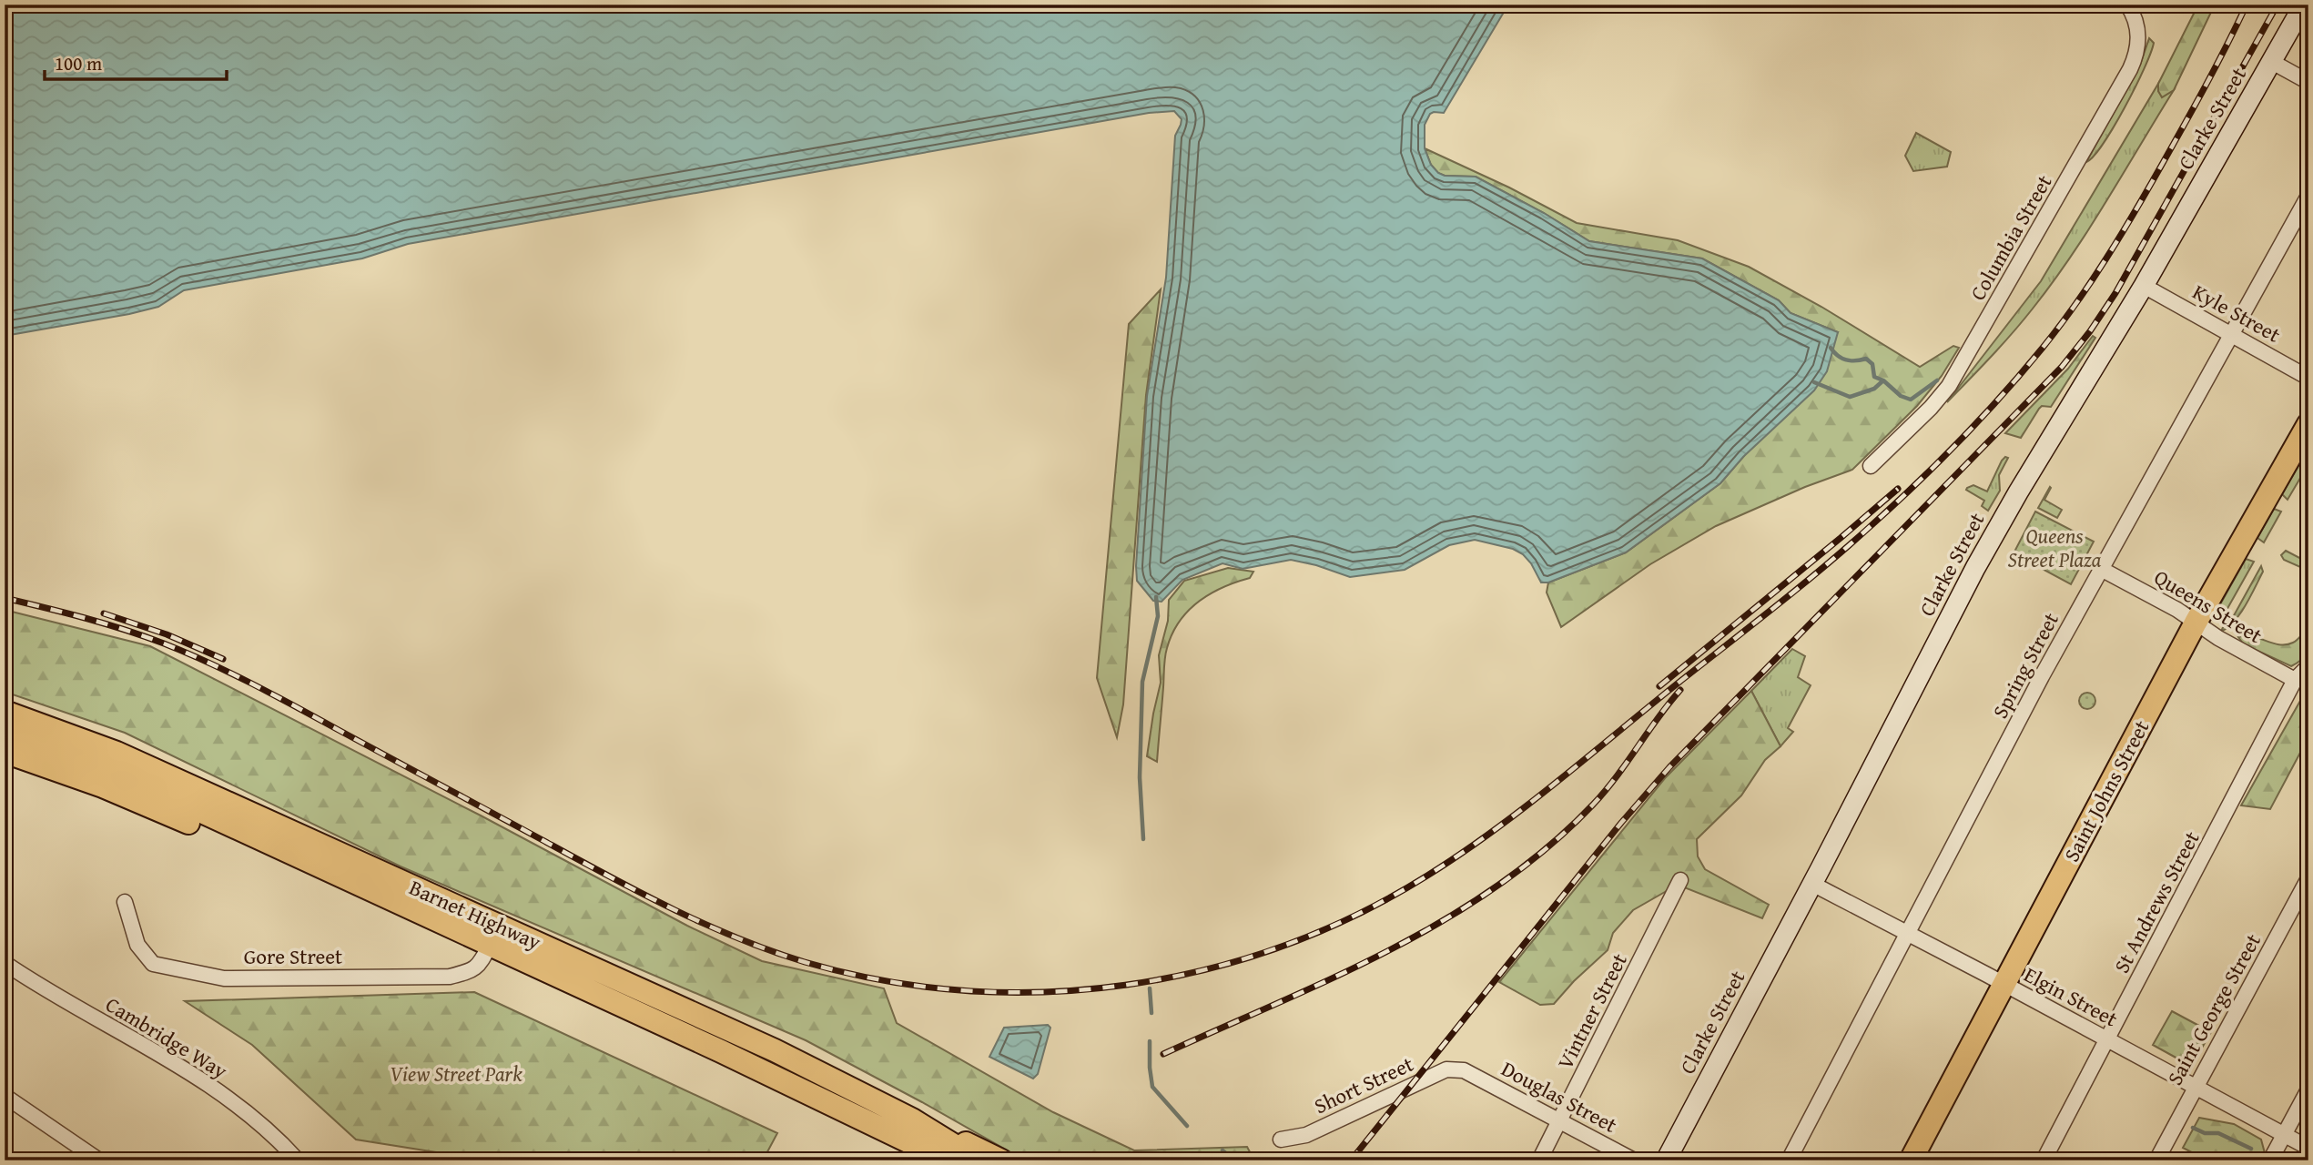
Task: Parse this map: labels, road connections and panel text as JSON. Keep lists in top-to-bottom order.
{
  "streets": {
    "main road": ["Clarke Street", "Saint Johns Street", "Barnet Highway"],
    "street": [
      "Columbia Street",
      "Kyle Street",
      "Queens Street",
      "Spring Street",
      "St Andrews Street",
      "Gore Street",
      "Elgin Street",
      "Saint George Street",
      "Vintner Street",
      "Cambridge Way",
      "Short Street",
      "Douglas Street"
    ]
  },
  "crossings": [
    ["Clarke Street", "Kyle Street"],
    ["Clarke Street", "Elgin Street"],
    ["Kyle Street", "Spring Street"],
    ["Queens Street", "Spring Street"],
    ["Queens Street", "Saint Johns Street"],
    ["Queens Street", "St Andrews Street"],
    ["Spring Street", "Elgin Street"],
    ["Saint Johns Street", "Elgin Street"],
    ["St Andrews Street", "Elgin Street"],
    ["Barnet Highway", "Gore Street"],
    ["Elgin Street", "Saint George Street"],
    ["Vintner Street", "Douglas Street"],
    ["Short Street", "Douglas Street"]
  ],
  "parks": ["Queens Street Plaza", "View Street Park"],
  "scale_bar": "100 m"
}
